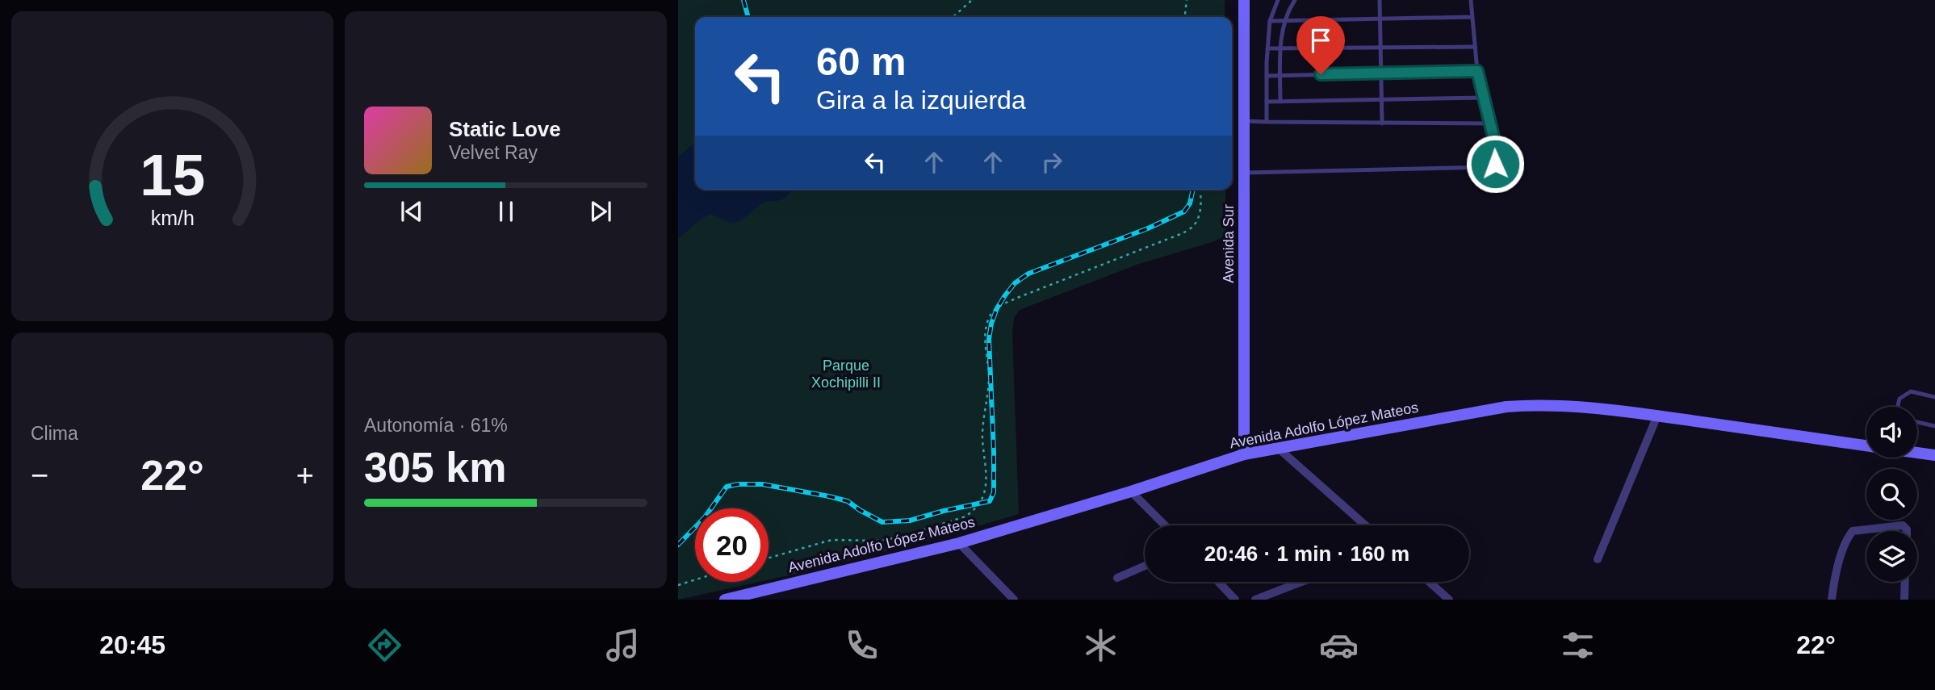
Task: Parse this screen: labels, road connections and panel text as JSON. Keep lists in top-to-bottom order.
{
  "streets": {
    "street": ["Avenida Sur", "Avenida Adolfo López Mateos"]
  },
  "crossings": [
    ["Avenida Sur", "Avenida Adolfo López Mateos"]
  ],
  "parks": ["Parque Xochipilli II"],
  "page": {
    "turn": ["60 m", "Gira a la izquierda"],
    "song": ["Static Love", "Velvet Ray"],
    "tile": [
      "Clima",
      ["Autonomía · 61%", "305 km"]
    ],
    "heat": ["−", "22°", "+"],
    "limit": "20",
    "trip": "20:46 · 1 min · 160 m",
    "tabs": ["20:45", "22°"],
    "gauge": ["15", "km/h"]
  }
}
